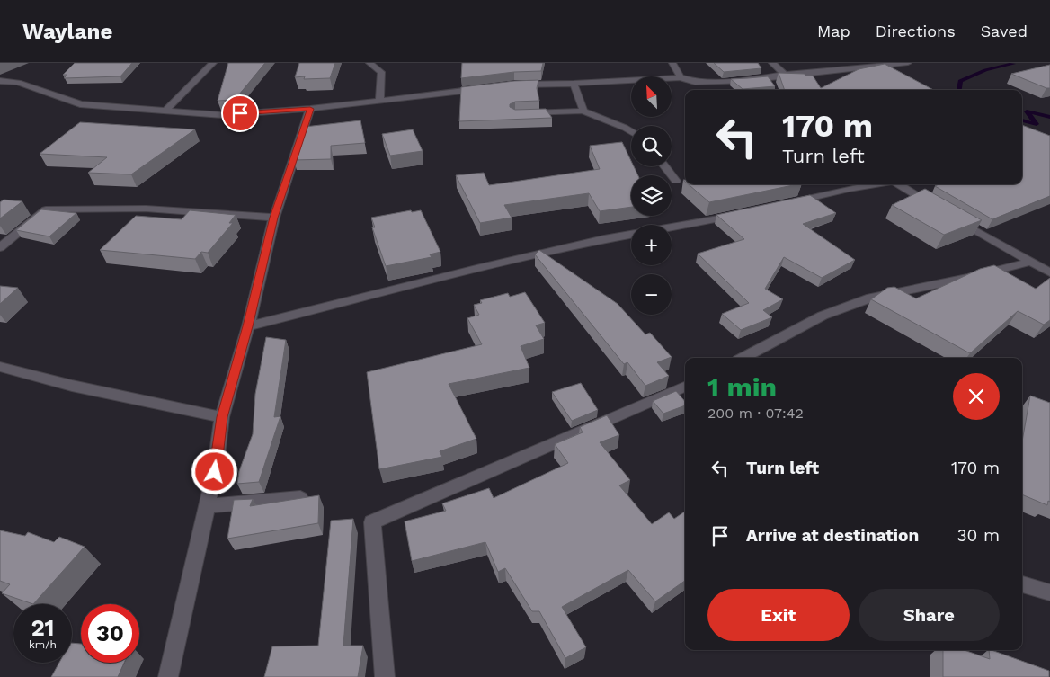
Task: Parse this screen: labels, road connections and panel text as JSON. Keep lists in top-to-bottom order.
{
  "north": "top left",
  "page": {
    "header": "Waylane",
    "nav": ["Map", "Directions", "Saved"],
    "map_buttons": ["+", "−"],
    "turn": ["170 m", "Turn left"],
    "heading": ["1 min", "200 m · 07:42"],
    "list": [
      {
        "name": "Turn left",
        "value": "170 m"
      },
      {
        "name": "Arrive at destination",
        "value": "30 m"
      }
    ],
    "buttons": ["Exit", "Share"],
    "speed": "21 km/h",
    "limit": "30"
  }
}
